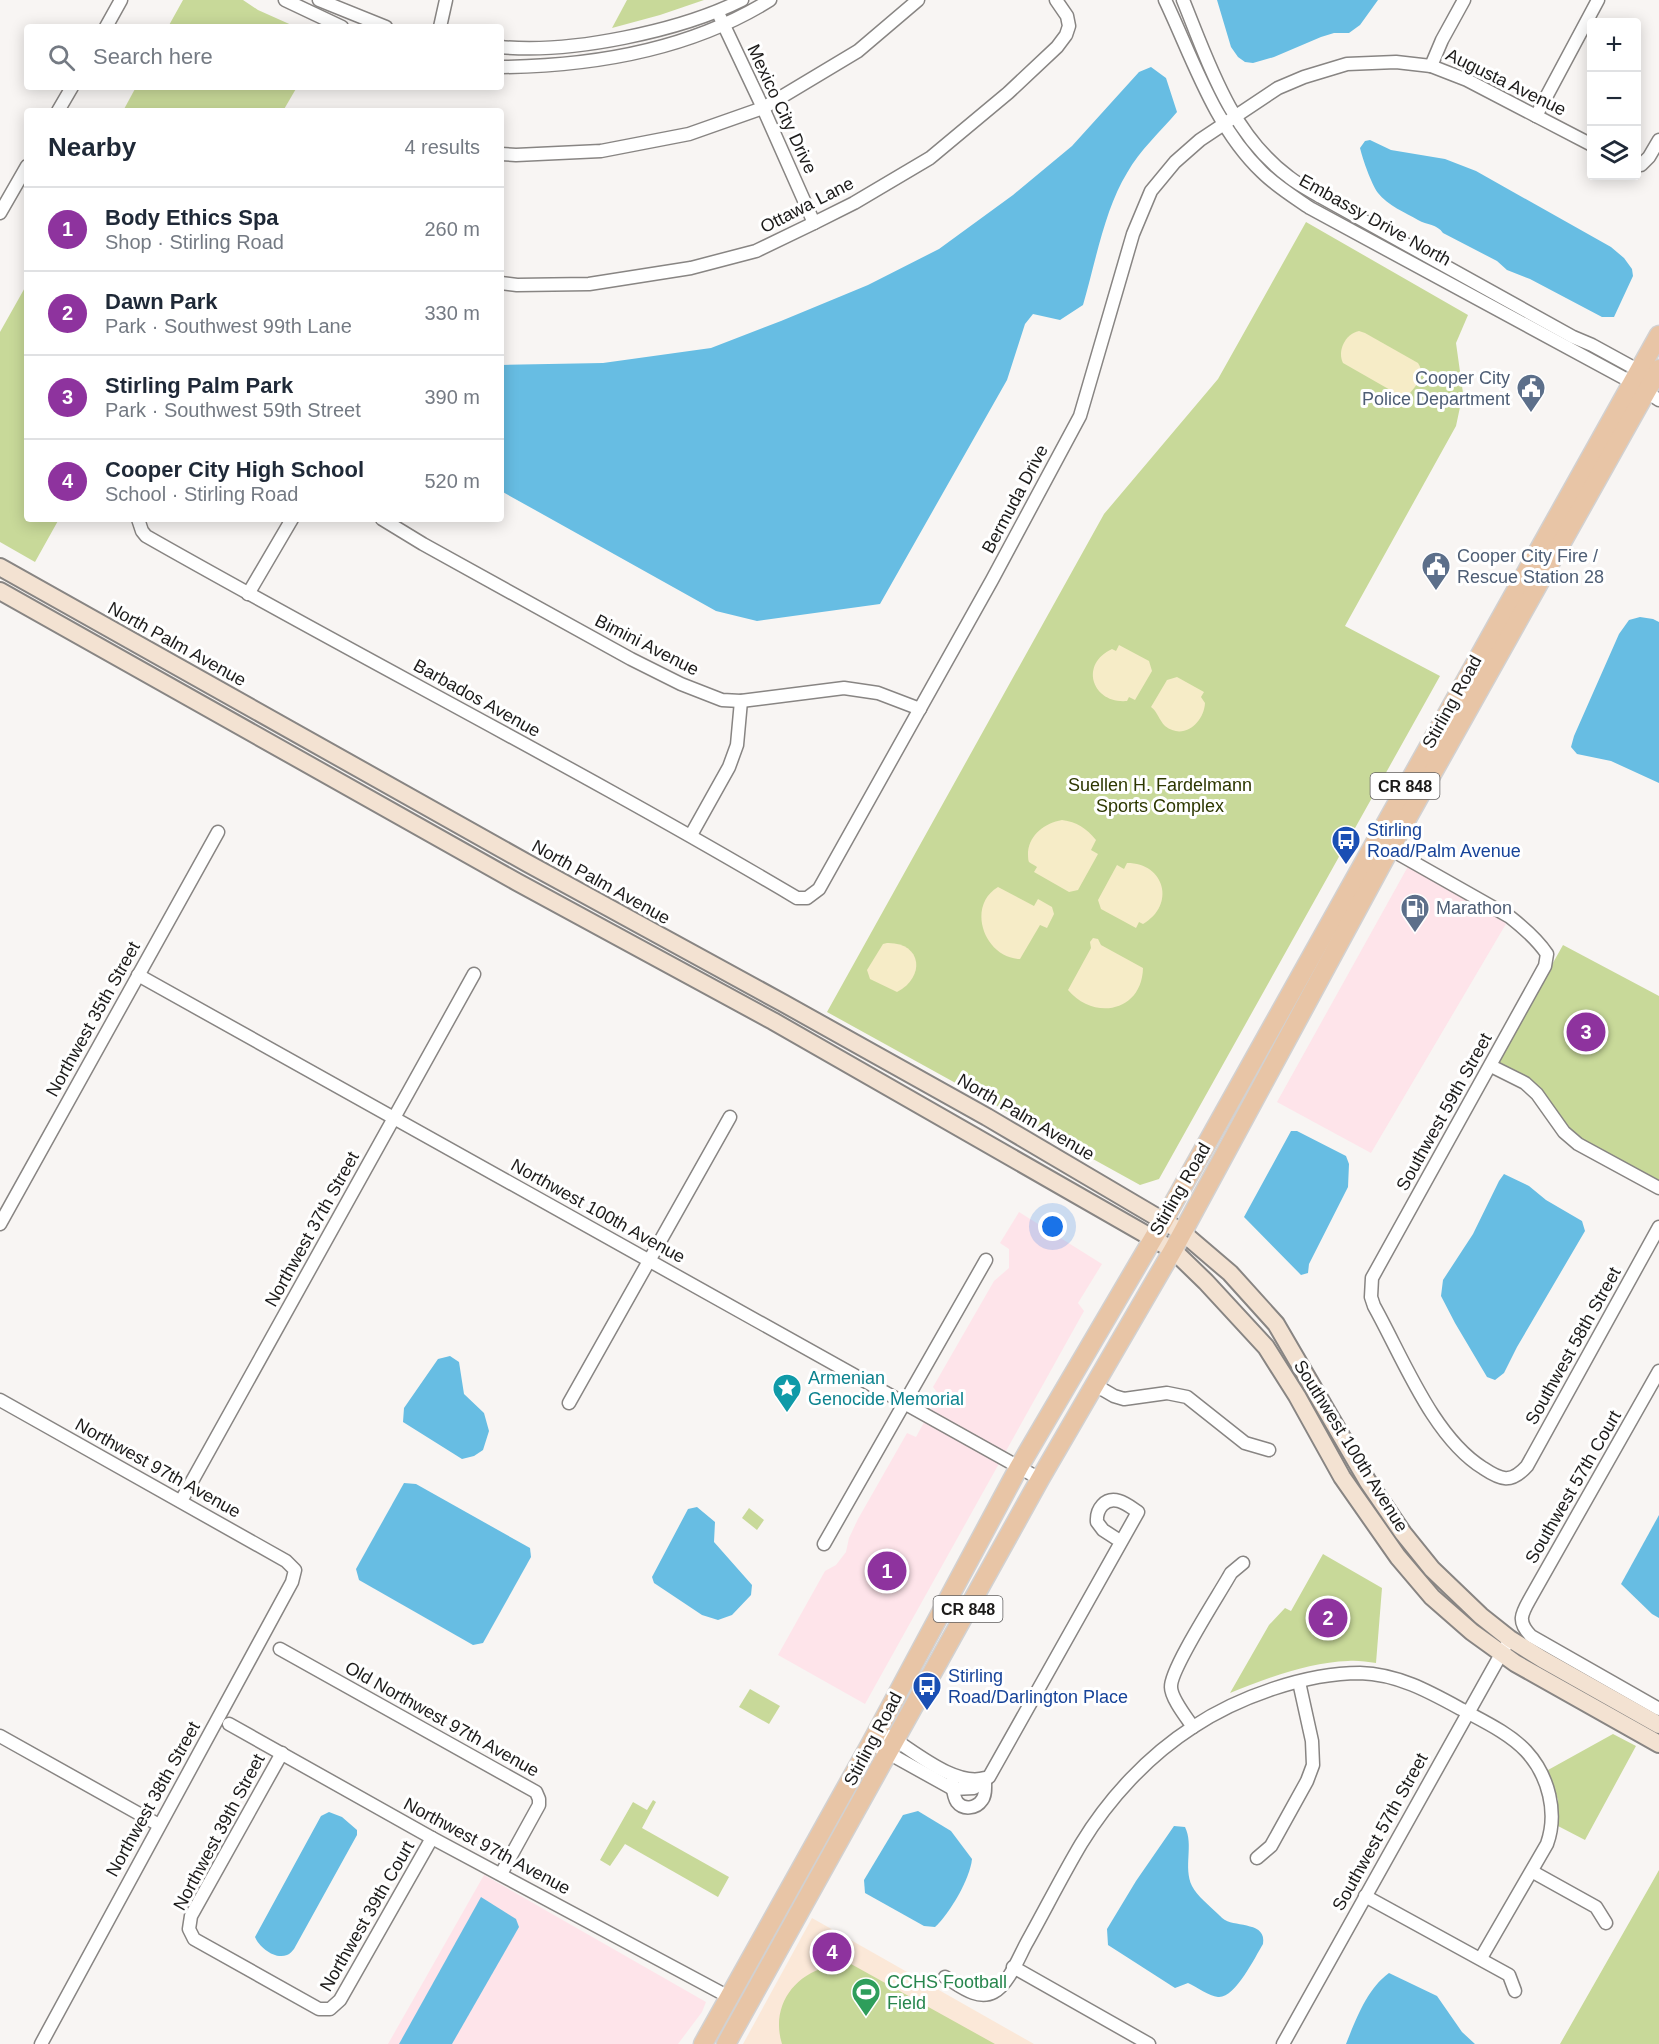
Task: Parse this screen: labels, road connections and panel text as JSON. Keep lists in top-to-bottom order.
{
  "streets": {
    "main road": [
      "North Palm Avenue",
      "Stirling Road",
      "CR 848",
      "Southwest 100th Avenue"
    ],
    "street": [
      "Augusta Avenue",
      "Mexico City Drive",
      "Ottawa Lane",
      "Embassy Drive North",
      "Bermuda Drive",
      "Bimini Avenue",
      "Barbados Avenue",
      "Northwest 35th Street",
      "Southwest 59th Street",
      "Northwest 100th Avenue",
      "Northwest 37th Street",
      "Southwest 58th Street",
      "Northwest 97th Avenue",
      "Southwest 57th Court",
      "Old Northwest 97th Avenue",
      "Northwest 38th Street",
      "Northwest 39th Street",
      "Southwest 57th Street",
      "Northwest 39th Court"
    ]
  },
  "crossings": [
    ["Augusta Avenue", "Embassy Drive North"],
    ["Augusta Avenue", "Bermuda Drive"],
    ["Mexico City Drive", "Ottawa Lane"],
    ["Embassy Drive North", "Bermuda Drive"],
    ["Embassy Drive North", "Stirling Road"],
    ["Bermuda Drive", "Bimini Avenue"],
    ["Bermuda Drive", "Barbados Avenue"],
    ["North Palm Avenue", "Stirling Road"],
    ["North Palm Avenue", "Southwest 100th Avenue"],
    ["Stirling Road", "Southwest 59th Street"],
    ["Stirling Road", "Northwest 100th Avenue"],
    ["Stirling Road", "Southwest 100th Avenue"],
    ["Stirling Road", "Northwest 97th Avenue"],
    ["Northwest 35th Street", "Northwest 100th Avenue"],
    ["Southwest 59th Street", "Southwest 58th Street"],
    ["Northwest 100th Avenue", "Northwest 37th Street"],
    ["Northwest 37th Street", "Northwest 97th Avenue"],
    ["Southwest 100th Avenue", "Southwest 57th Street"],
    ["Northwest 97th Avenue", "Old Northwest 97th Avenue"],
    ["Northwest 97th Avenue", "Northwest 38th Street"],
    ["Northwest 97th Avenue", "Northwest 39th Street"],
    ["Northwest 97th Avenue", "Northwest 39th Court"],
    ["Northwest 39th Street", "Northwest 39th Court"]
  ],
  "parks": ["Suellen H. Fardelmann Sports Complex"],
  "places": {
    "public building": ["Cooper City Police Department", "Cooper City Fire / Rescue Station 28"],
    "bus stop": ["Stirling Road/Palm Avenue", "Stirling Road/Darlington Place"],
    "fuel station": ["Marathon"],
    "place": ["Armenian Genocide Memorial"],
    "sports": ["CCHS Football Field"]
  },
  "page": {
    "map_buttons": ["+", "−"],
    "search": "Search here",
    "heading": ["Nearby", "4 results"],
    "list": [
      {
        "mark": "1",
        "name": "Body Ethics Spa",
        "note": "Shop · Stirling Road",
        "value": "260 m"
      },
      {
        "mark": "2",
        "name": "Dawn Park",
        "note": "Park · Southwest 99th Lane",
        "value": "330 m"
      },
      {
        "mark": "3",
        "name": "Stirling Palm Park",
        "note": "Park · Southwest 59th Street",
        "value": "390 m"
      },
      {
        "mark": "4",
        "name": "Cooper City High School",
        "note": "School · Stirling Road",
        "value": "520 m"
      }
    ],
    "pins": [
      "3",
      "1",
      "2",
      "4"
    ]
  }
}
